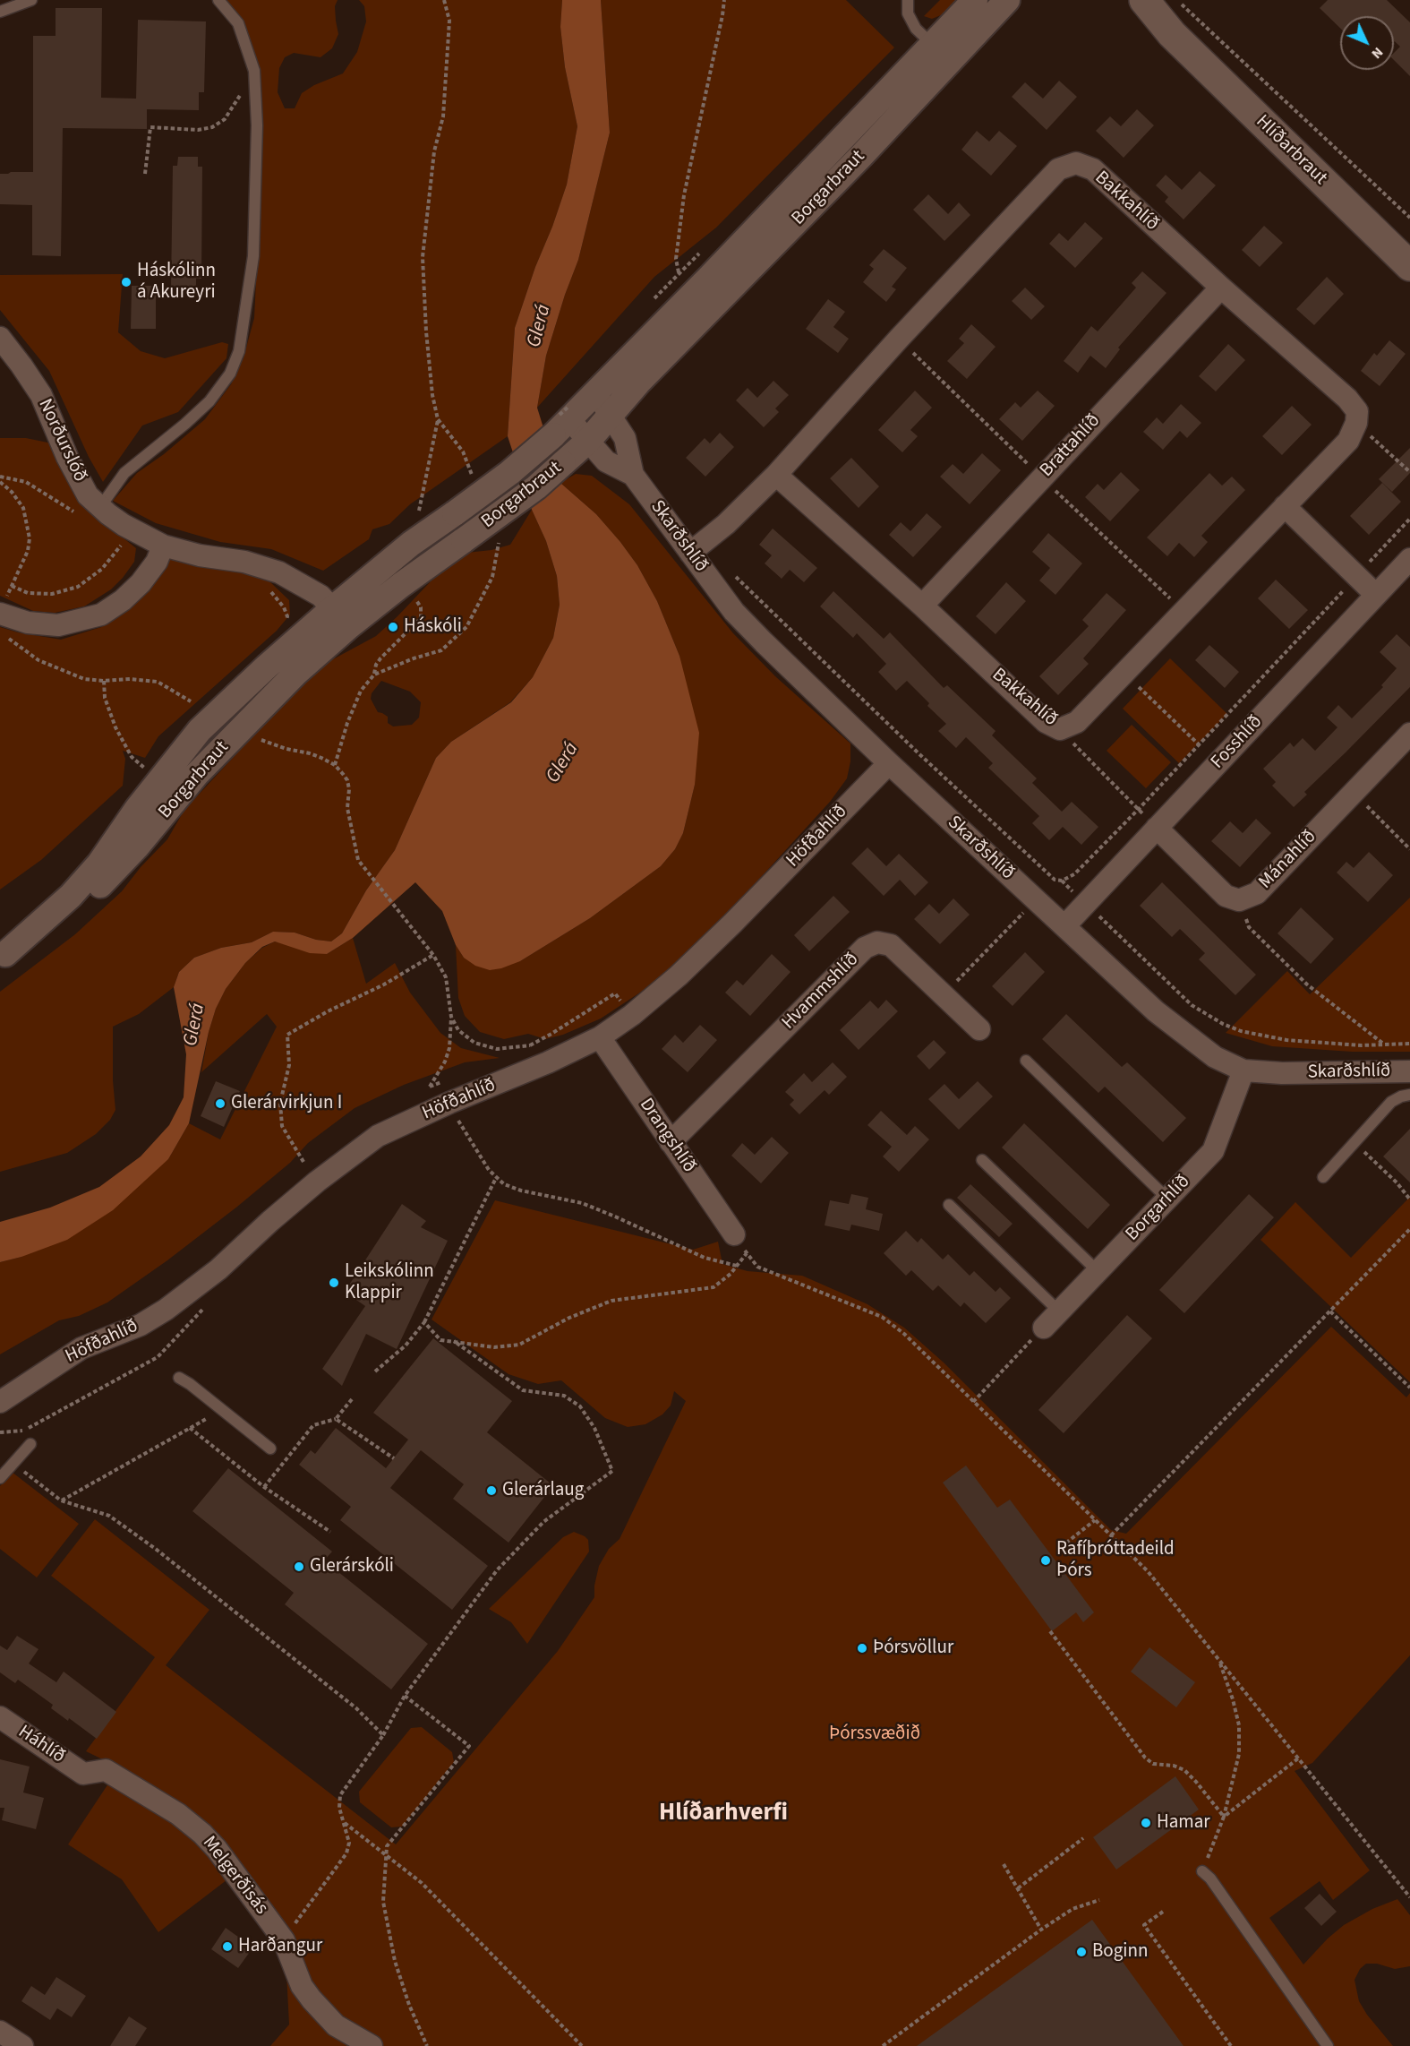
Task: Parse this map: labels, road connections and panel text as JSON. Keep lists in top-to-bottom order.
{
  "streets": {
    "main road": ["Hlíðarbraut"],
    "street": [
      "Borgarbraut",
      "Bakkahlíð",
      "Norðurslóð",
      "Brattahlíð",
      "Skarðshlíð",
      "Fosshlíð",
      "Höfðahlíð",
      "Mánahlíð",
      "Hvammshlíð",
      "Drangshlíð",
      "Borgarhlíð",
      "Háhlíð",
      "Melgerðisás"
    ]
  },
  "crossings": [
    ["Borgarbraut", "Norðurslóð"],
    ["Borgarbraut", "Skarðshlíð"],
    ["Bakkahlíð", "Brattahlíð"],
    ["Bakkahlíð", "Skarðshlíð"],
    ["Skarðshlíð", "Fosshlíð"],
    ["Skarðshlíð", "Höfðahlíð"],
    ["Skarðshlíð", "Borgarhlíð"],
    ["Fosshlíð", "Mánahlíð"],
    ["Höfðahlíð", "Drangshlíð"],
    ["Hvammshlíð", "Drangshlíð"],
    ["Háhlíð", "Melgerðisás"]
  ],
  "districts": ["Hlíðarhverfi"],
  "water": ["Glerá"],
  "parks": ["Þórssvæðið"],
  "places": [
    "Háskólinn á Akureyri",
    "Háskóli",
    "Glerárvirkjun I",
    "Leikskólinn Klappir",
    "Glerárlaug",
    "Rafíþróttadeild Þórs",
    "Glerárskóli",
    "Þórsvöllur",
    "Hamar",
    "Harðangur",
    "Boginn"
  ],
  "north": "bottom right"
}
